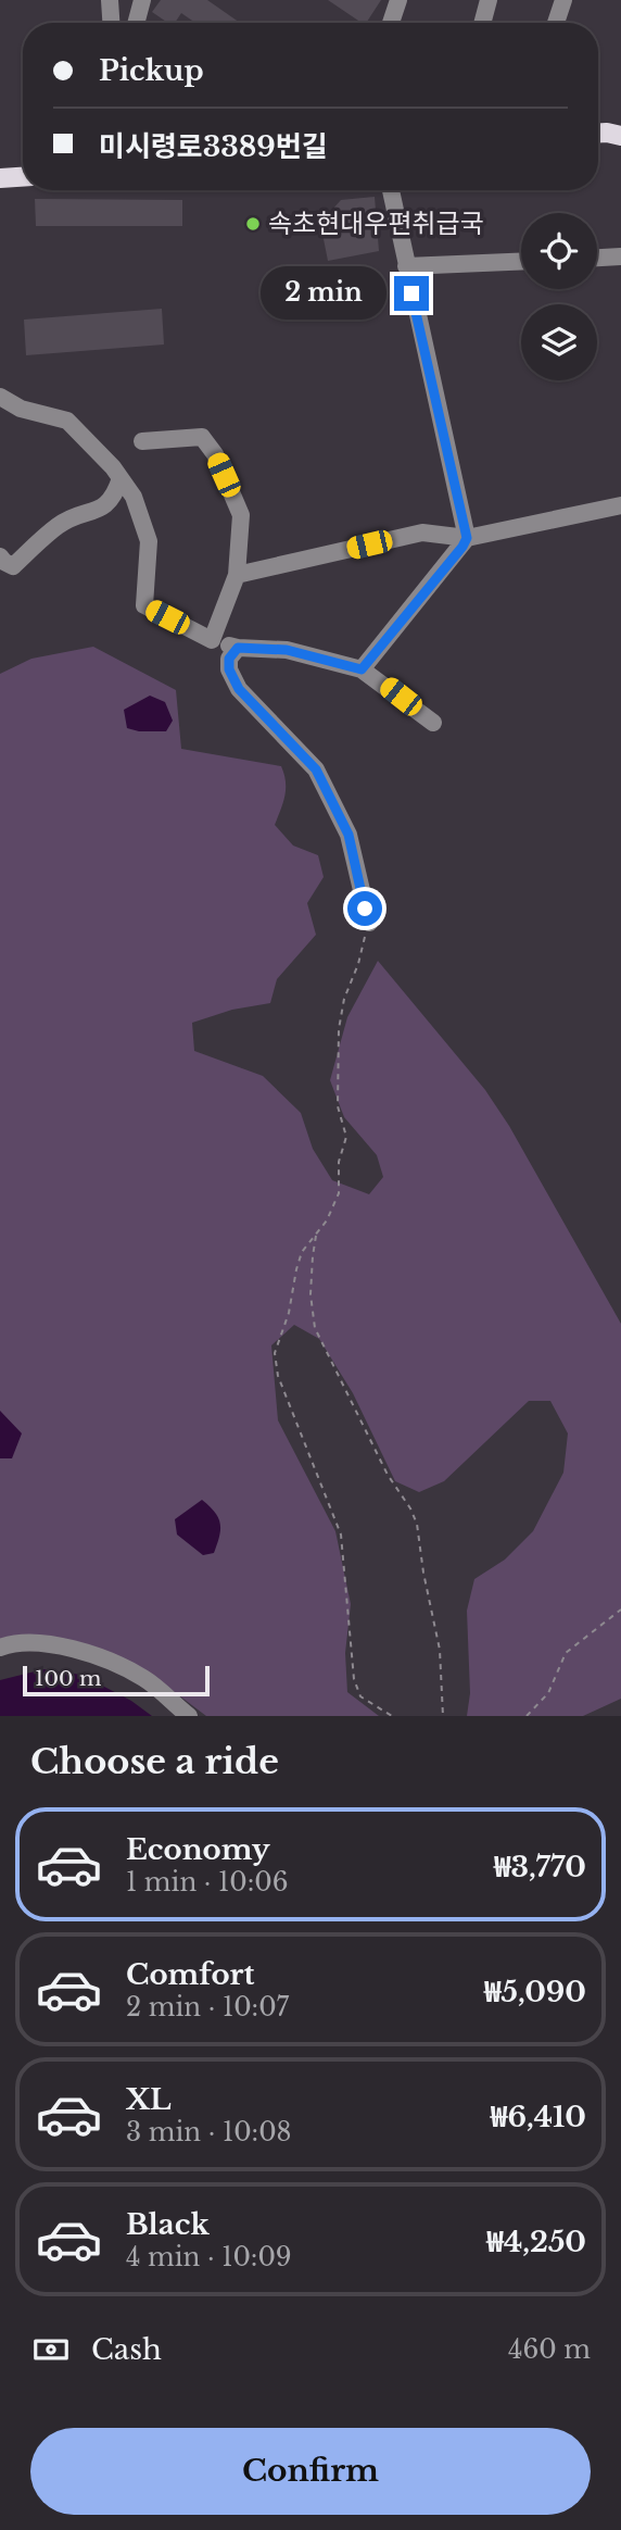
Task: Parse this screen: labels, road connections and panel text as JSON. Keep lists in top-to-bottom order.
{
  "places": ["속초현대우편취급국"],
  "scale_bar": "100 m",
  "page": {
    "banner": ["Pickup", "미시령로3389번길"],
    "bubble": "2 min",
    "scale": "100 m",
    "heading": "Choose a ride",
    "list": [
      {
        "name": "Economy",
        "note": "1 min · 10:06",
        "value": "₩3,770"
      },
      {
        "name": "Comfort",
        "note": "2 min · 10:07",
        "value": "₩5,090"
      },
      {
        "name": "XL",
        "note": "3 min · 10:08",
        "value": "₩6,410"
      },
      {
        "name": "Black",
        "note": "4 min · 10:09",
        "value": "₩4,250"
      }
    ],
    "pay": ["Cash", "460 m"],
    "buttons": "Confirm"
  }
}
